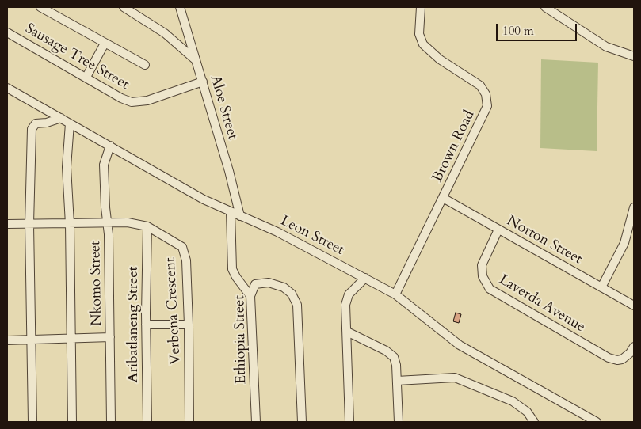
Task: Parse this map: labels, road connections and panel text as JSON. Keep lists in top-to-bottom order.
{
  "streets": {
    "street": [
      "Sausage Tree Street",
      "Aloe Street",
      "Brown Road",
      "Leon Street",
      "Norton Street",
      "Nkomo Street",
      "Laverda Avenue",
      "Verbena Crescent",
      "Aribatlaneng Street",
      "Ethiopia Street"
    ]
  },
  "crossings": [
    ["Sausage Tree Street", "Aloe Street"],
    ["Aloe Street", "Leon Street"],
    ["Brown Road", "Leon Street"],
    ["Brown Road", "Norton Street"],
    ["Leon Street", "Nkomo Street"],
    ["Norton Street", "Laverda Avenue"],
    ["Nkomo Street", "Verbena Crescent"],
    ["Verbena Crescent", "Aribatlaneng Street"]
  ],
  "scale_bar": "100 m"
}
